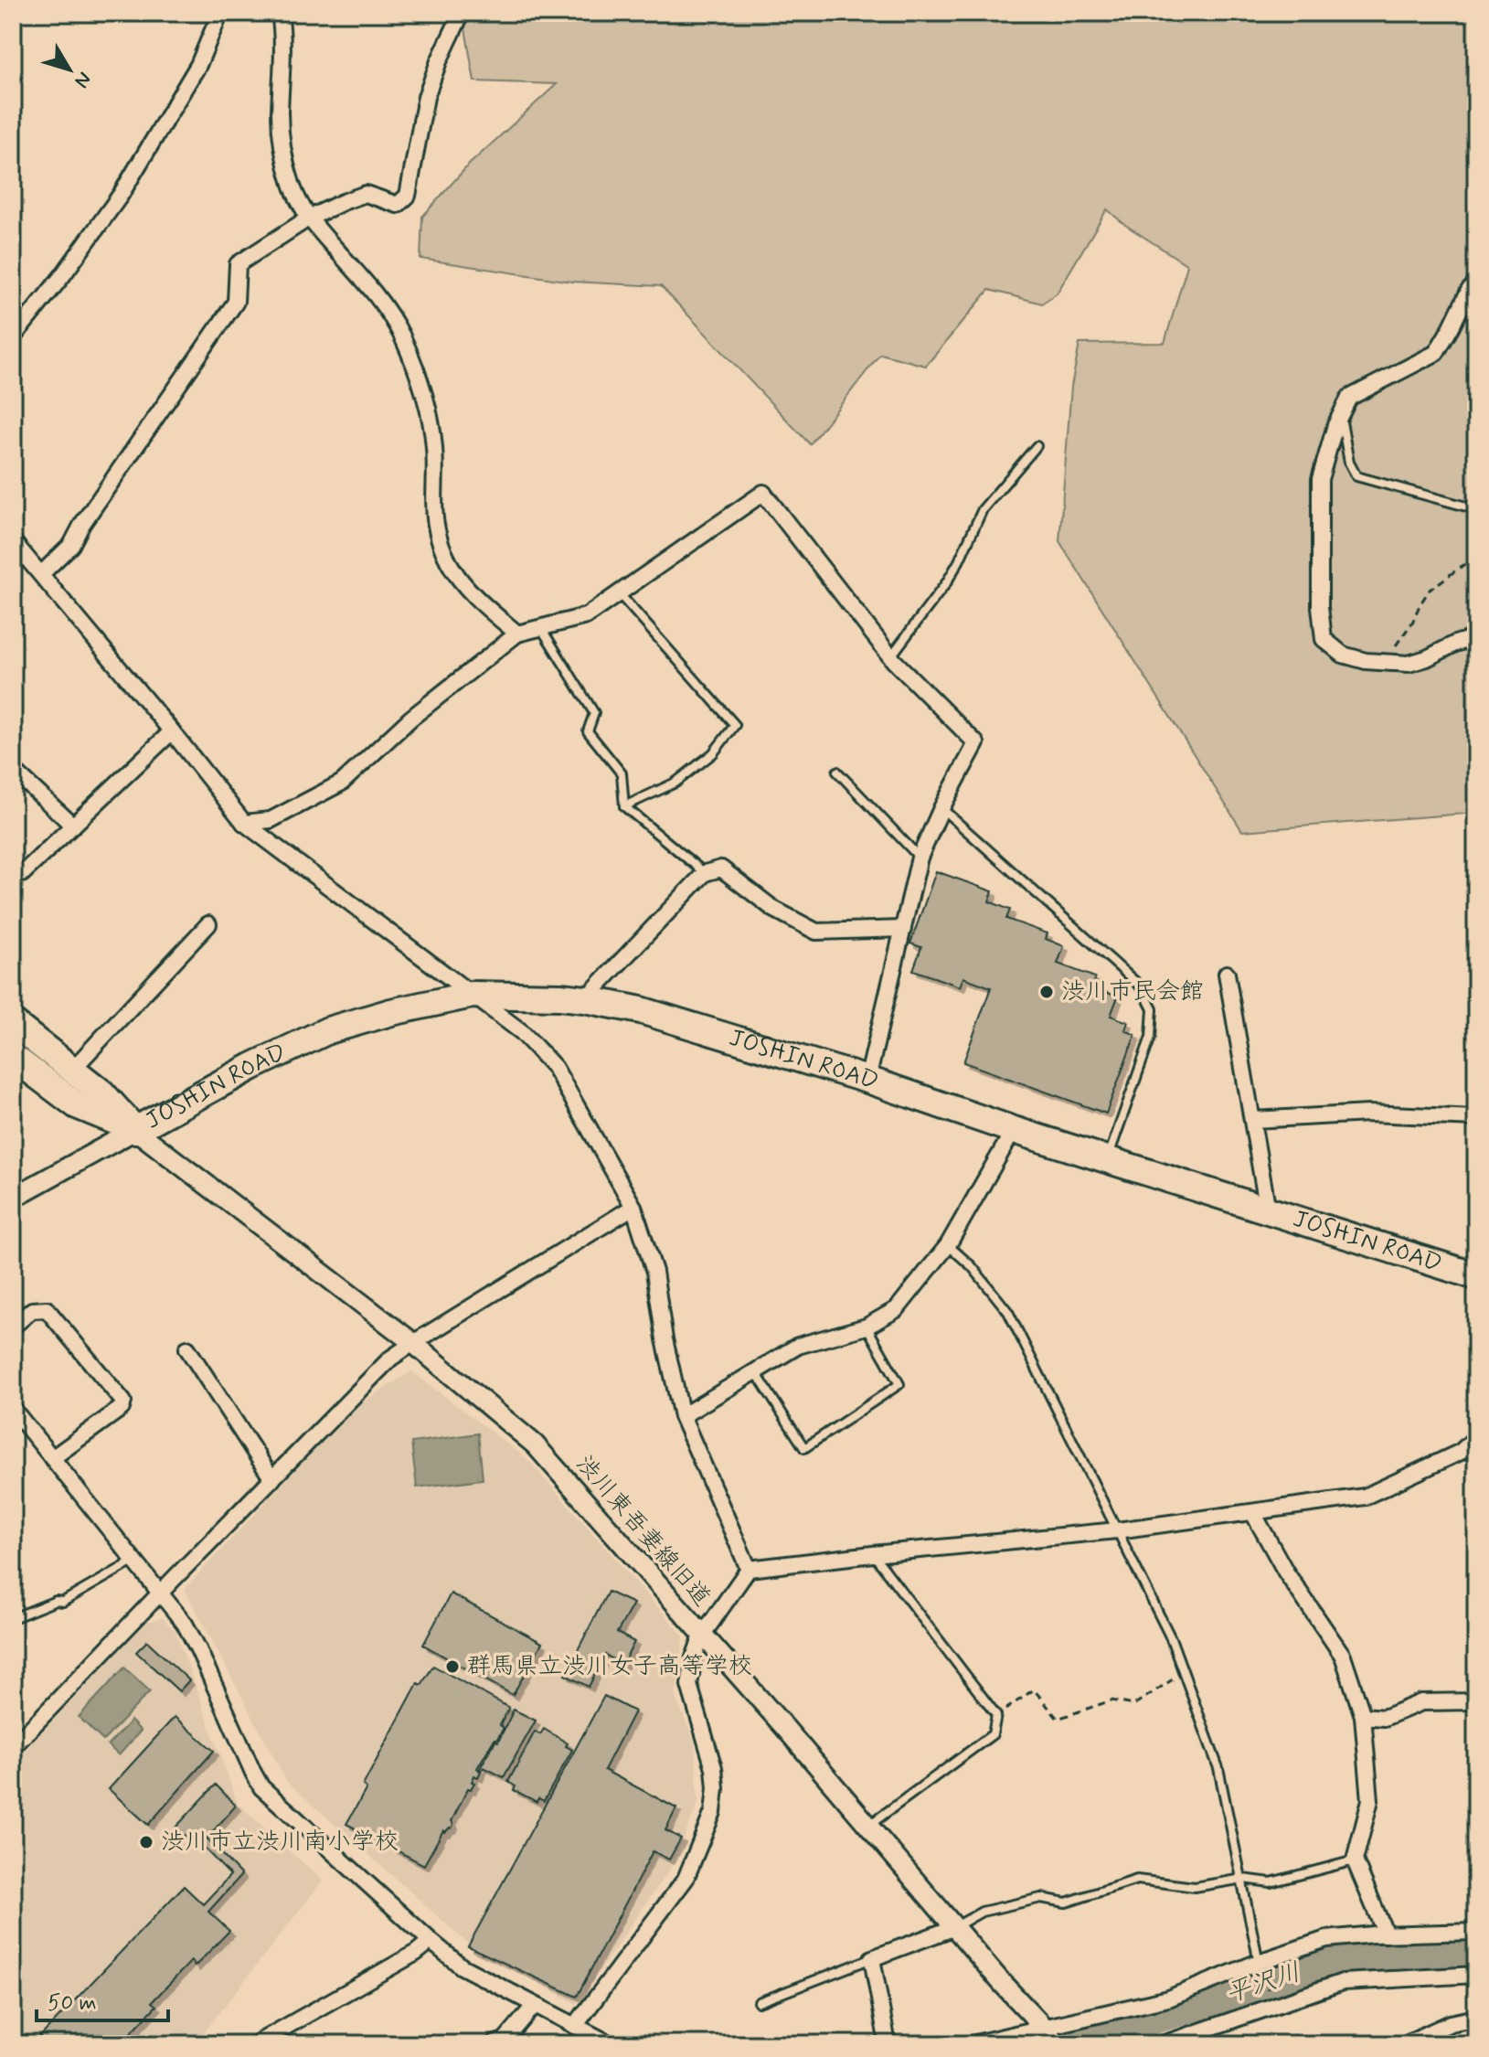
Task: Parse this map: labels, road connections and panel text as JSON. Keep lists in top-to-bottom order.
{
  "streets": {
    "highway": ["JOSHIN ROAD"],
    "street": ["渋川東吾妻線旧道"]
  },
  "crossings": [
    ["JOSHIN ROAD", "渋川東吾妻線旧道"]
  ],
  "water": ["平沢川"],
  "places": ["渋川市民会館", "群馬県立渋川女子高等学校", "渋川市立渋川南小学校"],
  "scale_bar": "50 m",
  "north": "bottom right"
}
